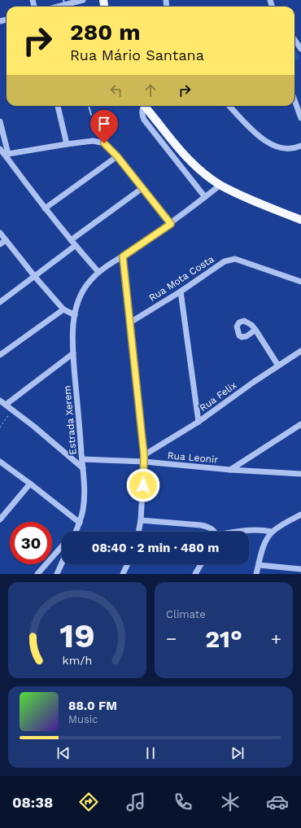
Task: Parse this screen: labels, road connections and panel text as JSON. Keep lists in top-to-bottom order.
{
  "streets": {
    "street": [
      "Rua Mota Costa",
      "Rua Felix",
      "Estrada Xerem",
      "Rua Leonir"
    ]
  },
  "crossings": [
    ["Estrada Xerem", "Rua Leonir"]
  ],
  "page": {
    "turn": ["280 m", "Rua Mário Santana"],
    "limit": "30",
    "trip": "08:40 · 2 min · 480 m",
    "tile": "Climate",
    "heat": ["−", "21°", "+"],
    "song": ["88.0 FM", "Music"],
    "tabs": "08:38",
    "gauge": ["19", "km/h"]
  }
}
